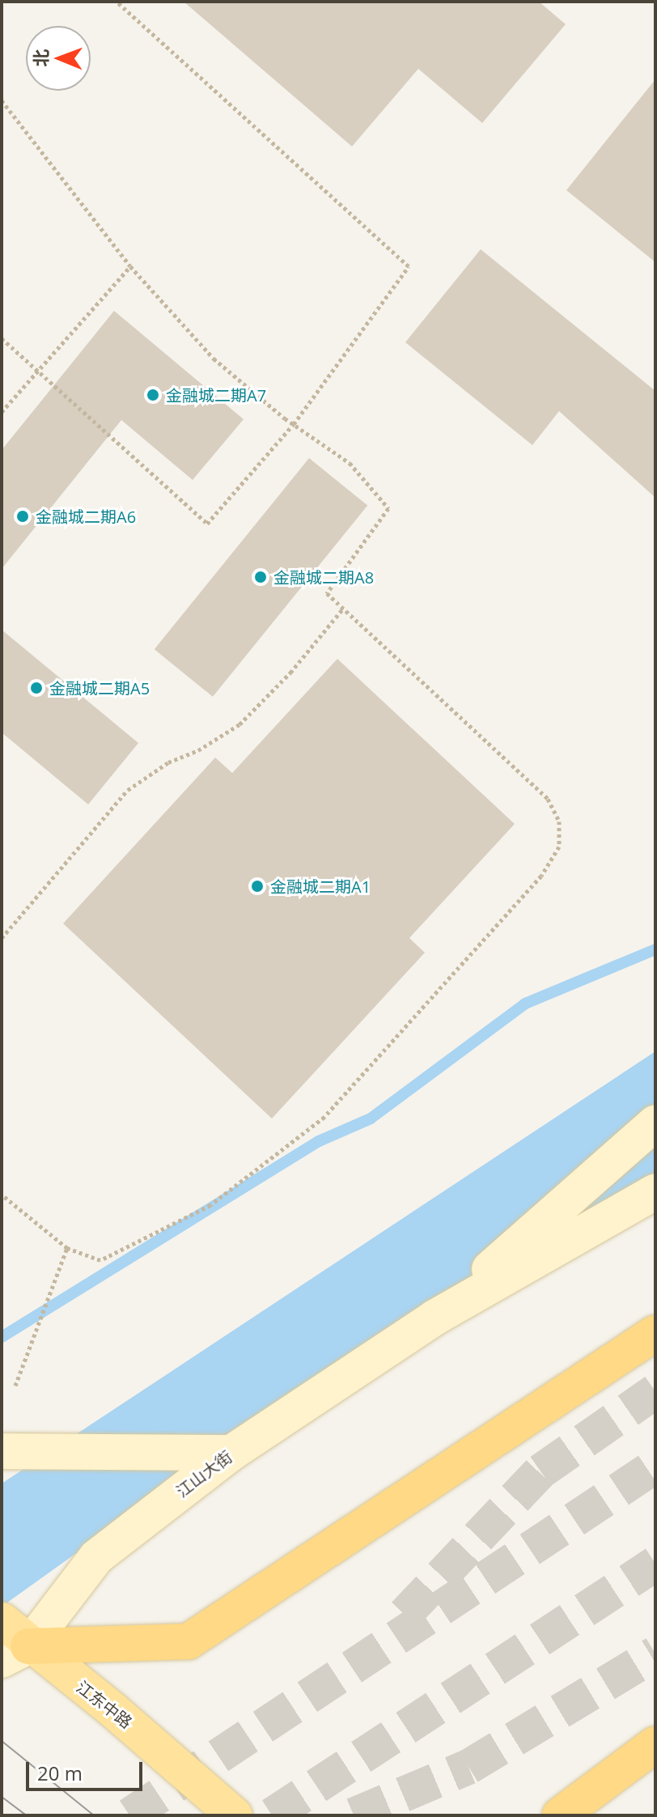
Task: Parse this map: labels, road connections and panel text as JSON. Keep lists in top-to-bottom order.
{
  "streets": {
    "main road": ["江山大街", "江东中路"]
  },
  "crossings": [
    ["江山大街", "江东中路"]
  ],
  "places": [
    "金融城二期A7",
    "金融城二期A6",
    "金融城二期A8",
    "金融城二期A5",
    "金融城二期A1"
  ],
  "scale_bar": "20 m",
  "north": "left"
}
